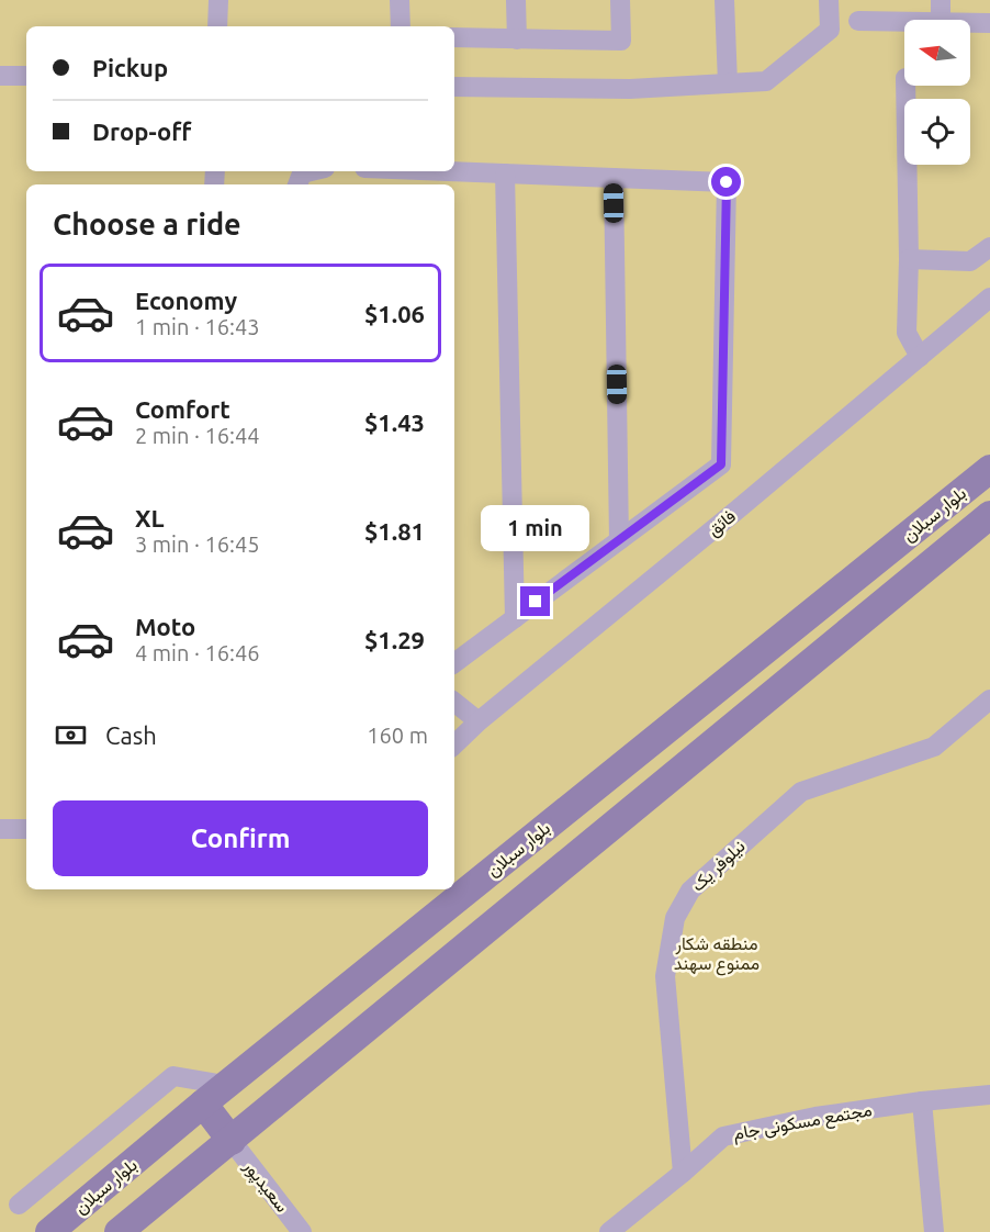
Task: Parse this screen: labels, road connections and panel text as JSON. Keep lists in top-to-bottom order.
{
  "streets": {
    "street": [
      "بلوار سبلان",
      "فائق",
      "نیلوفر یک",
      "مجتمع مسکونی جام",
      "سعیدپور"
    ]
  },
  "crossings": [
    ["بلوار سبلان", "سعیدپور"],
    ["نیلوفر یک", "مجتمع مسکونی جام"]
  ],
  "parks": ["منطقه شکار ممنوع سهند"],
  "north": "left",
  "page": {
    "banner": ["Pickup", "Drop-off"],
    "heading": "Choose a ride",
    "list": [
      {
        "name": "Economy",
        "note": "1 min · 16:43",
        "value": "$1.06"
      },
      {
        "name": "Comfort",
        "note": "2 min · 16:44",
        "value": "$1.43"
      },
      {
        "name": "XL",
        "note": "3 min · 16:45",
        "value": "$1.81"
      },
      {
        "name": "Moto",
        "note": "4 min · 16:46",
        "value": "$1.29"
      }
    ],
    "bubble": "1 min",
    "pay": ["Cash", "160 m"],
    "buttons": "Confirm"
  }
}
